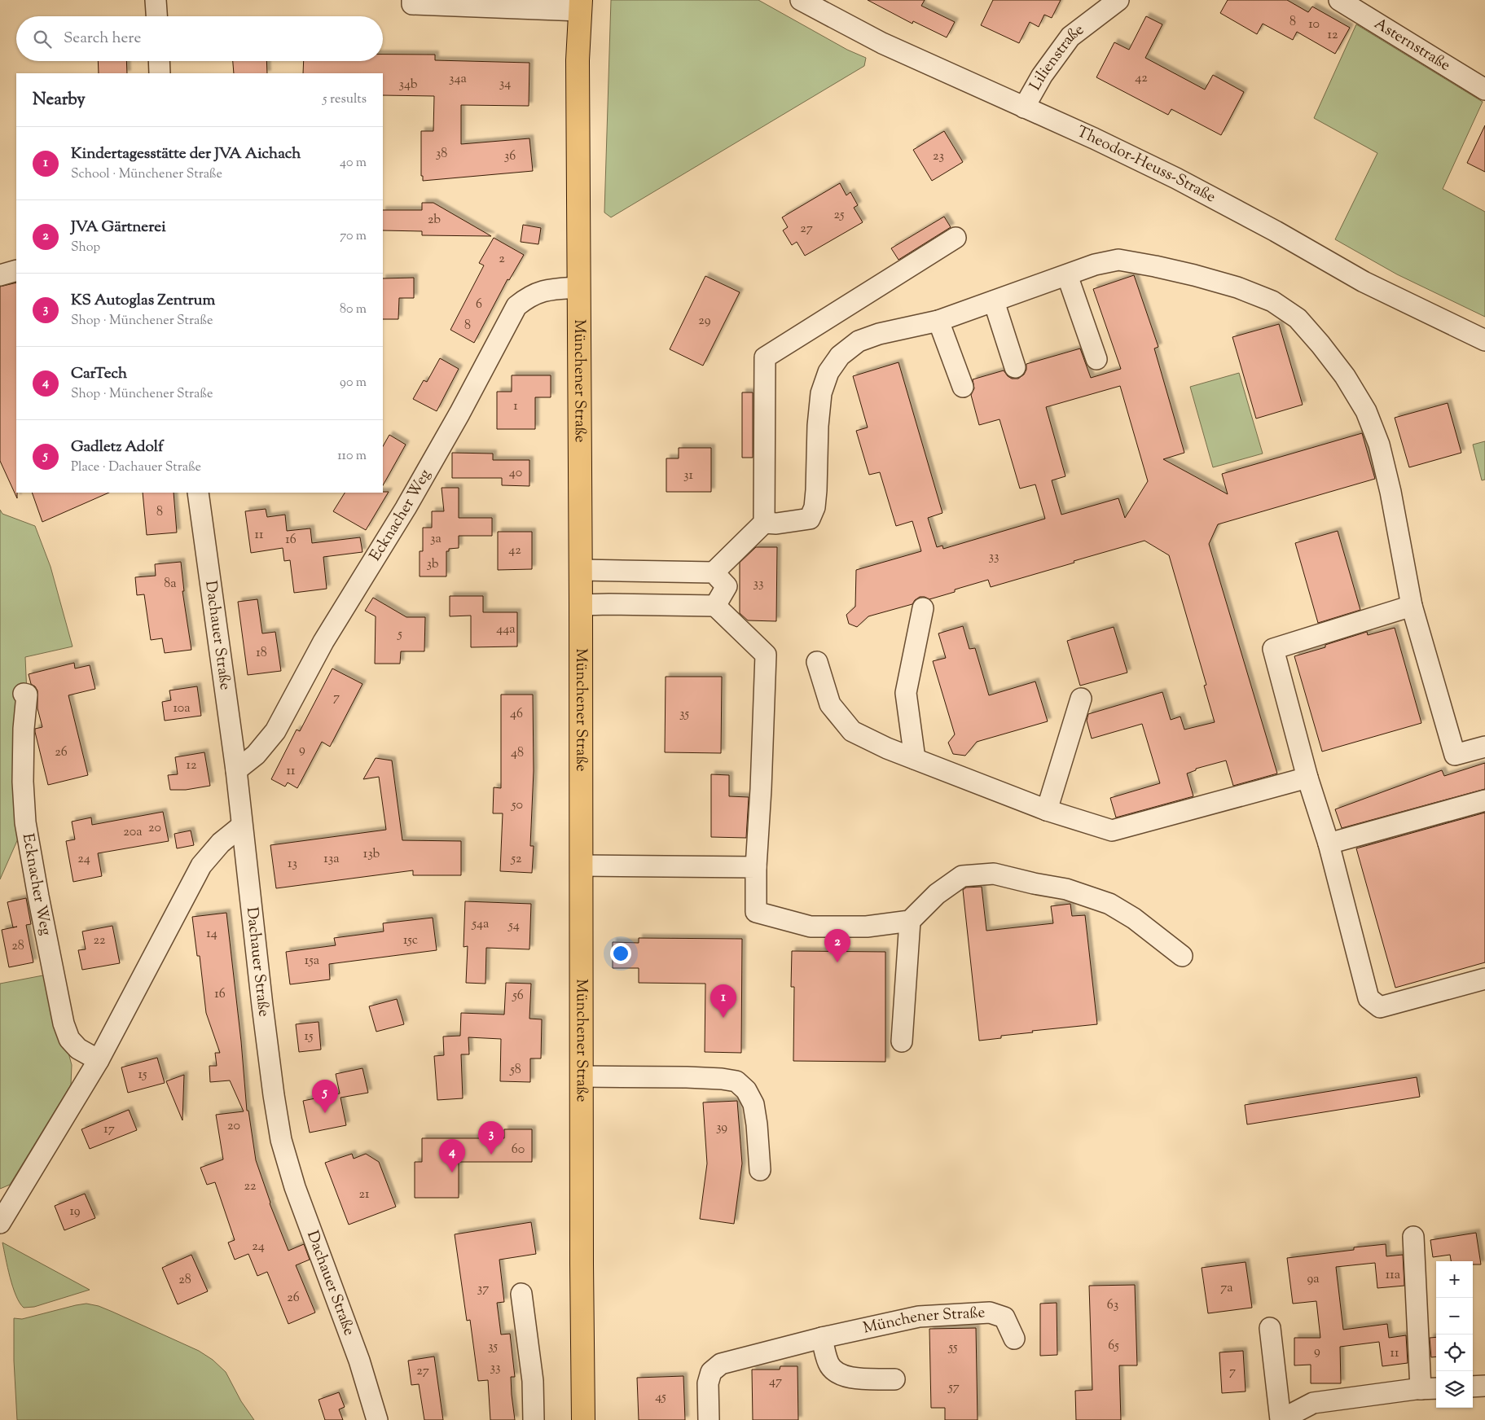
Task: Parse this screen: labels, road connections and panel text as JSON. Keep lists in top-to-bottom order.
{
  "streets": {
    "main road": ["Münchener Straße"],
    "street": [
      "Asternstraße",
      "Lilienstraße",
      "Theodor-Heuss-Straße",
      "Ecknacher Weg",
      "Dachauer Straße"
    ]
  },
  "crossings": [
    ["Lilienstraße", "Theodor-Heuss-Straße"],
    ["Münchener Straße", "Ecknacher Weg"],
    ["Ecknacher Weg", "Dachauer Straße"]
  ],
  "house_numbers": [
    "8",
    "10",
    "12",
    "42",
    "34a",
    "34",
    "34b",
    "38",
    "36",
    "23",
    "25",
    "2b",
    "27",
    "2",
    "6",
    "29",
    "8",
    "1",
    "40",
    "31",
    "8",
    "11",
    "3a",
    "16",
    "42",
    "33",
    "3b",
    "8a",
    "33",
    "44a",
    "5",
    "18",
    "7",
    "10a",
    "46",
    "35",
    "9",
    "26",
    "48",
    "12",
    "11",
    "50",
    "20",
    "20a",
    "13b",
    "24",
    "13a",
    "52",
    "13",
    "54a",
    "54",
    "14",
    "22",
    "15c",
    "28",
    "15a",
    "16",
    "56",
    "15",
    "58",
    "15",
    "20",
    "39",
    "17",
    "60",
    "22",
    "21",
    "19",
    "24",
    "11a",
    "9a",
    "28",
    "7a",
    "37",
    "26",
    "63",
    "65",
    "35",
    "55",
    "9",
    "11",
    "33",
    "27",
    "7",
    "47",
    "57",
    "45"
  ],
  "page": {
    "search": "Search here",
    "heading": ["Nearby", "5 results"],
    "list": [
      {
        "mark": "1",
        "name": "Kindertagesstätte der JVA Aichach",
        "note": "School · Münchener Straße",
        "value": "40 m"
      },
      {
        "mark": "2",
        "name": "JVA Gärtnerei",
        "note": "Shop",
        "value": "70 m"
      },
      {
        "mark": "3",
        "name": "KS Autoglas Zentrum",
        "note": "Shop · Münchener Straße",
        "value": "80 m"
      },
      {
        "mark": "4",
        "name": "CarTech",
        "note": "Shop · Münchener Straße",
        "value": "90 m"
      },
      {
        "mark": "5",
        "name": "Gadletz Adolf",
        "note": "Place · Dachauer Straße",
        "value": "110 m"
      }
    ],
    "pins": [
      "2",
      "1",
      "5",
      "3",
      "4"
    ],
    "map_buttons": ["+", "−"]
  }
}
